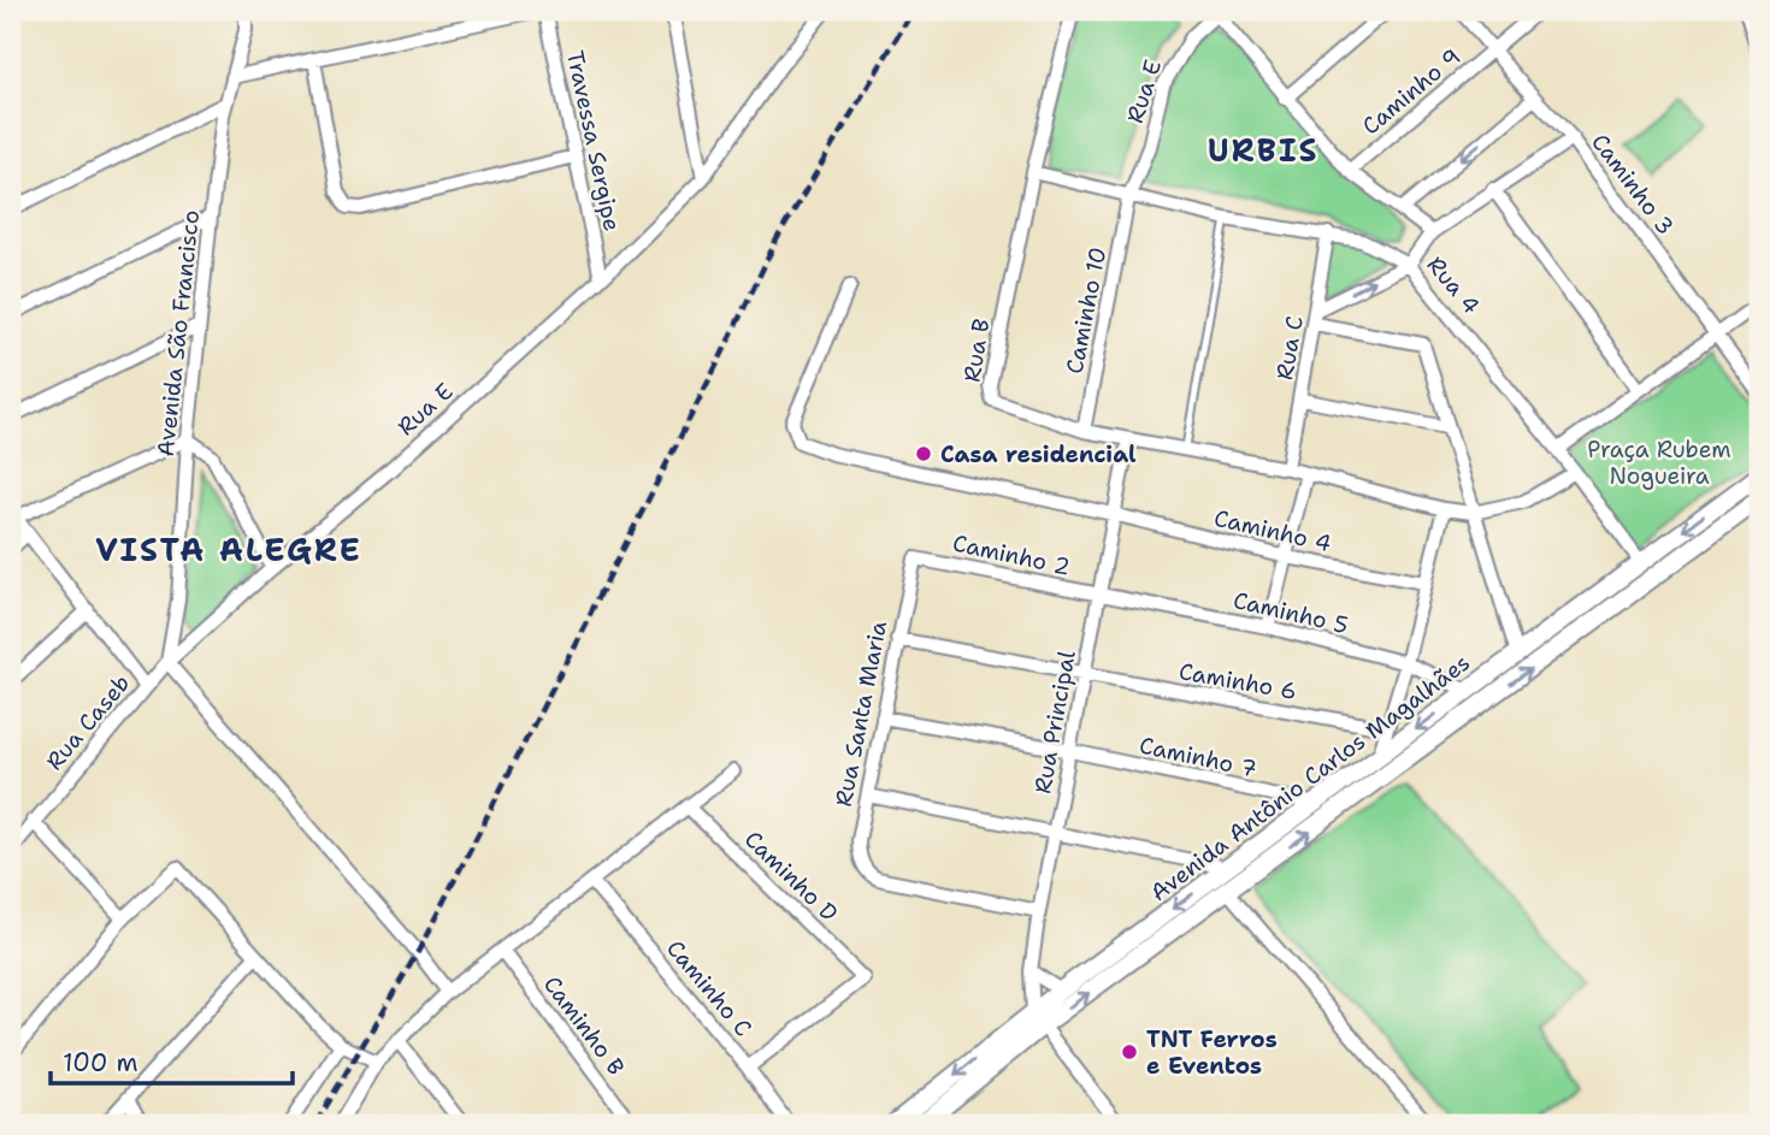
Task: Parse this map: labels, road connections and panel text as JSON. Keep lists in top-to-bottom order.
{
  "streets": {
    "main road": ["Avenida Antônio Carlos Magalhães"],
    "street": [
      "Rua E",
      "Caminho 9",
      "Travessa Sergipe",
      "Caminho 3",
      "Rua 4",
      "Caminho 10",
      "Avenida São Francisco",
      "Rua C",
      "Rua B",
      "Caminho 4",
      "Caminho 2",
      "Caminho 5",
      "Caminho 6",
      "Rua Santa Maria",
      "Rua Caseb",
      "Rua Principal",
      "Caminho 7",
      "Caminho D",
      "Caminho C",
      "Caminho B"
    ]
  },
  "crossings": [
    ["Rua E", "Travessa Sergipe"],
    ["Rua E", "Rua 4"],
    ["Rua E", "Caminho 10"],
    ["Rua E", "Avenida São Francisco"],
    ["Rua E", "Rua Caseb"],
    ["Caminho 9", "Caminho 3"],
    ["Rua 4", "Caminho 10"],
    ["Rua 4", "Rua C"],
    ["Rua 4", "Rua B"],
    ["Rua 4", "Avenida Antônio Carlos Magalhães"],
    ["Caminho 10", "Rua B"],
    ["Avenida São Francisco", "Rua Caseb"],
    ["Rua C", "Rua B"],
    ["Rua B", "Rua Principal"],
    ["Caminho 4", "Rua Principal"],
    ["Caminho 2", "Caminho 5"],
    ["Caminho 2", "Rua Santa Maria"],
    ["Caminho 2", "Rua Principal"],
    ["Caminho 5", "Rua Principal"],
    ["Caminho 5", "Avenida Antônio Carlos Magalhães"],
    ["Caminho 6", "Rua Principal"],
    ["Rua Santa Maria", "Rua Principal"],
    ["Rua Principal", "Caminho 7"],
    ["Rua Principal", "Avenida Antônio Carlos Magalhães"],
    ["Caminho 7", "Avenida Antônio Carlos Magalhães"],
    ["Caminho D", "Caminho C"]
  ],
  "districts": ["URBIS", "VISTA ALEGRE"],
  "parks": ["Praça Rubem Nogueira"],
  "places": ["Casa residencial", "TNT Ferros e Eventos"],
  "scale_bar": "100 m"
}
